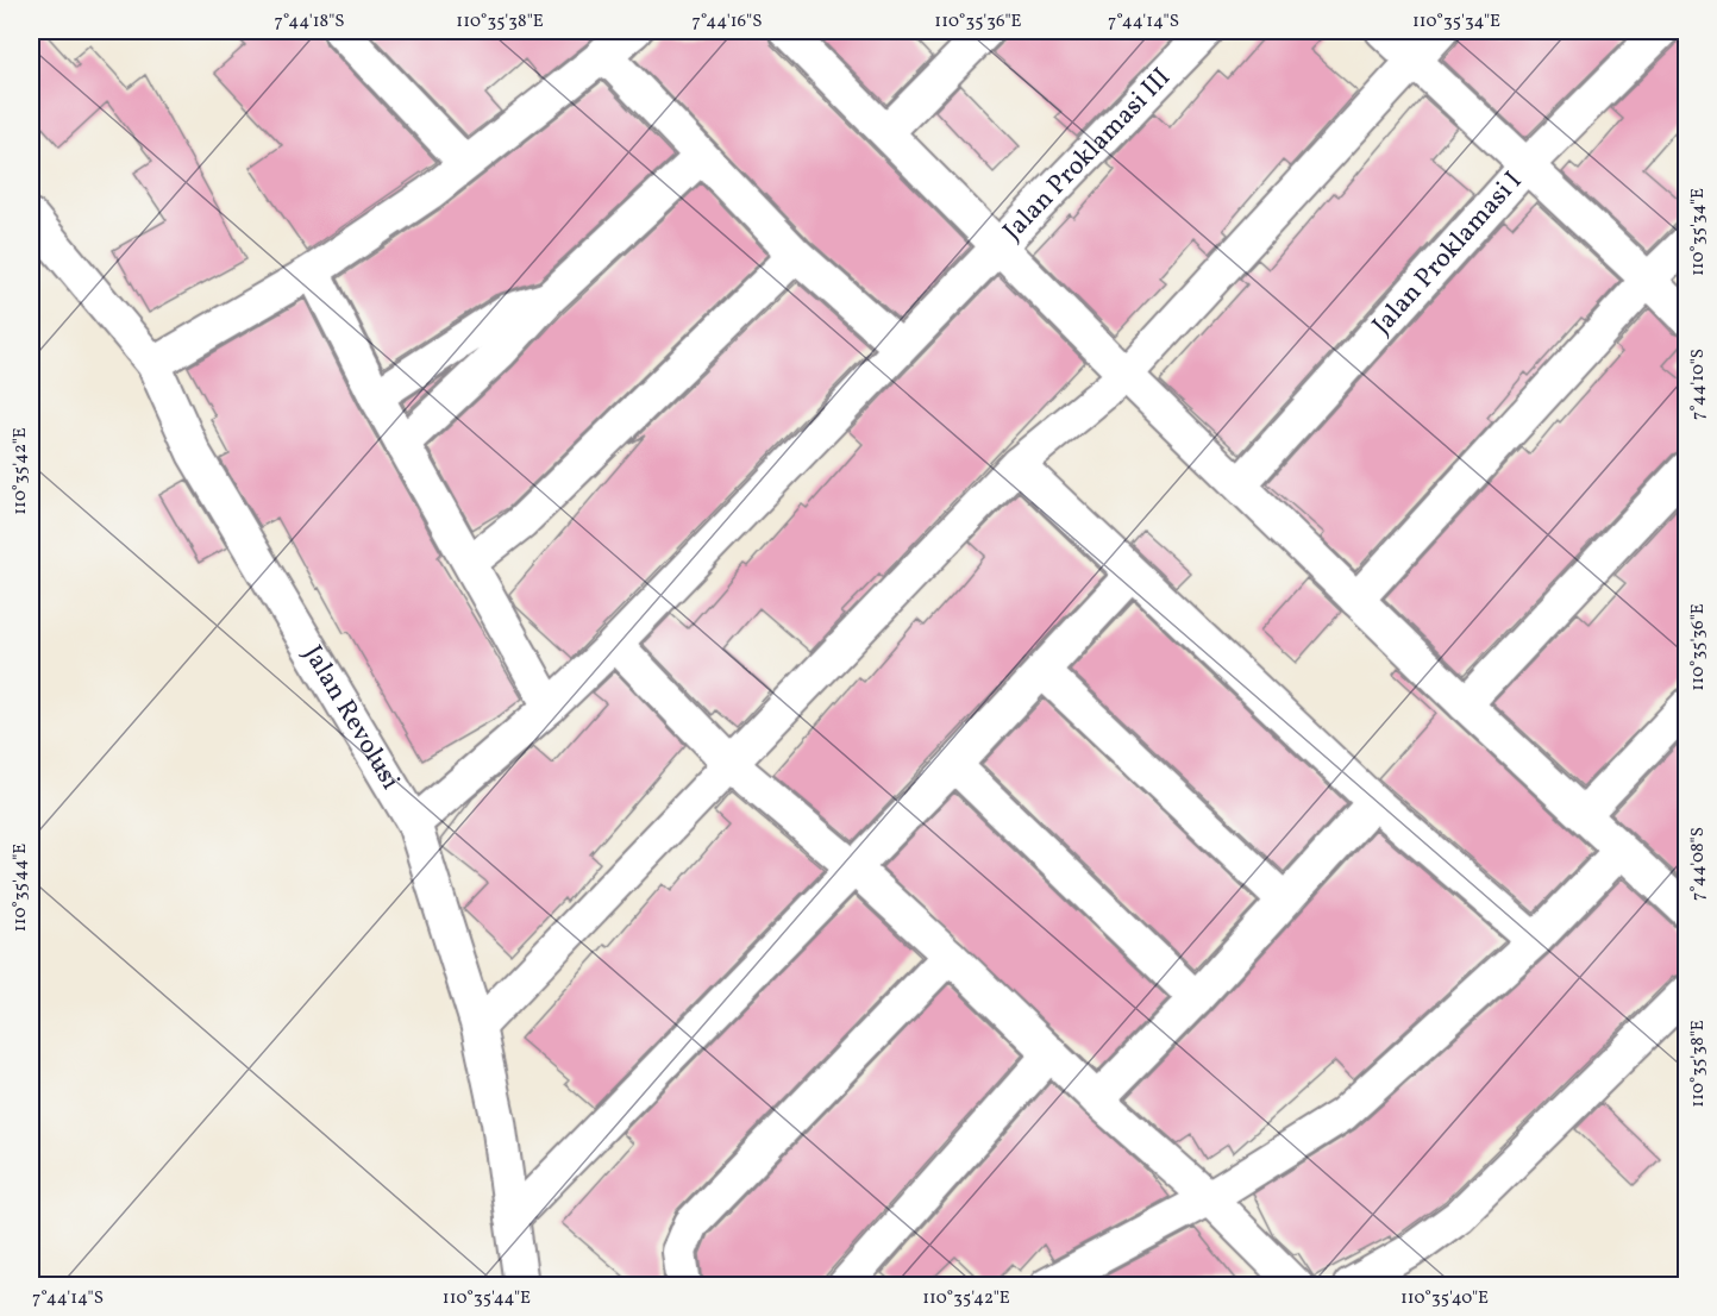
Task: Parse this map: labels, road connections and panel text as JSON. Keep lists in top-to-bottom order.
{
  "streets": {
    "street": ["Jalan Proklamasi III", "Jalan Proklamasi I", "Jalan Revolusi"]
  },
  "crossings": [
    ["Jalan Proklamasi III", "Jalan Revolusi"]
  ],
  "coordinates": [
    "7°44'18\"S",
    "110°35'38\"E",
    "7°44'16\"S",
    "110°35'36\"E",
    "7°44'14\"S",
    "110°35'34\"E",
    "7°44'10\"S",
    "110°35'42\"E",
    "7°44'08\"S",
    "110°35'44\"E",
    "110°35'40\"E"
  ]
}
